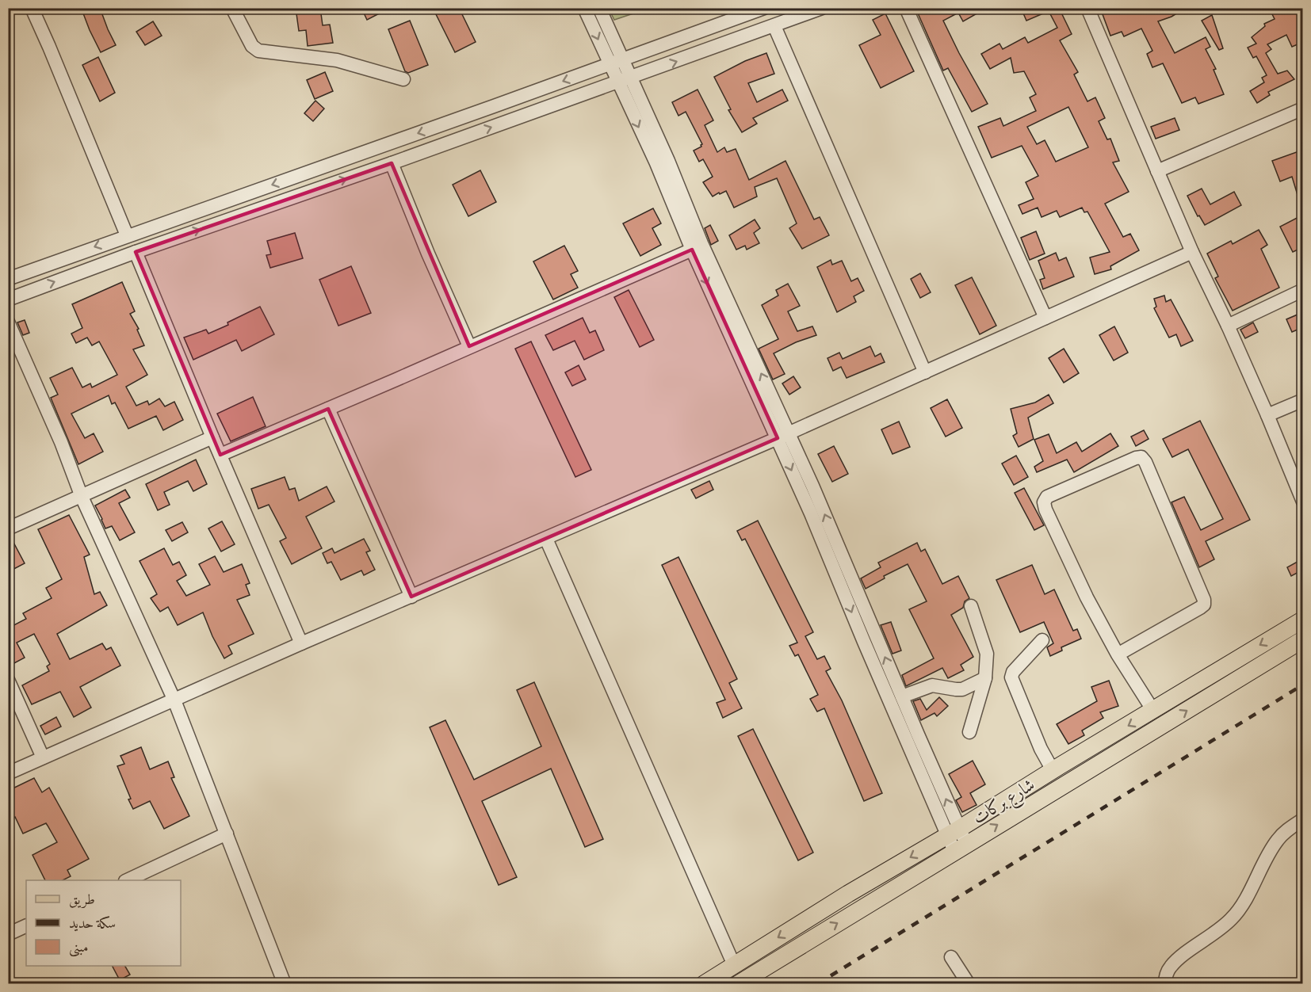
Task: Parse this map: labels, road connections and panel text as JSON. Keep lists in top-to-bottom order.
{
  "streets": {
    "main road": ["شارع بركات"]
  },
  "legend": ["طريق", "سكة حديد", "مبنى"]
}
